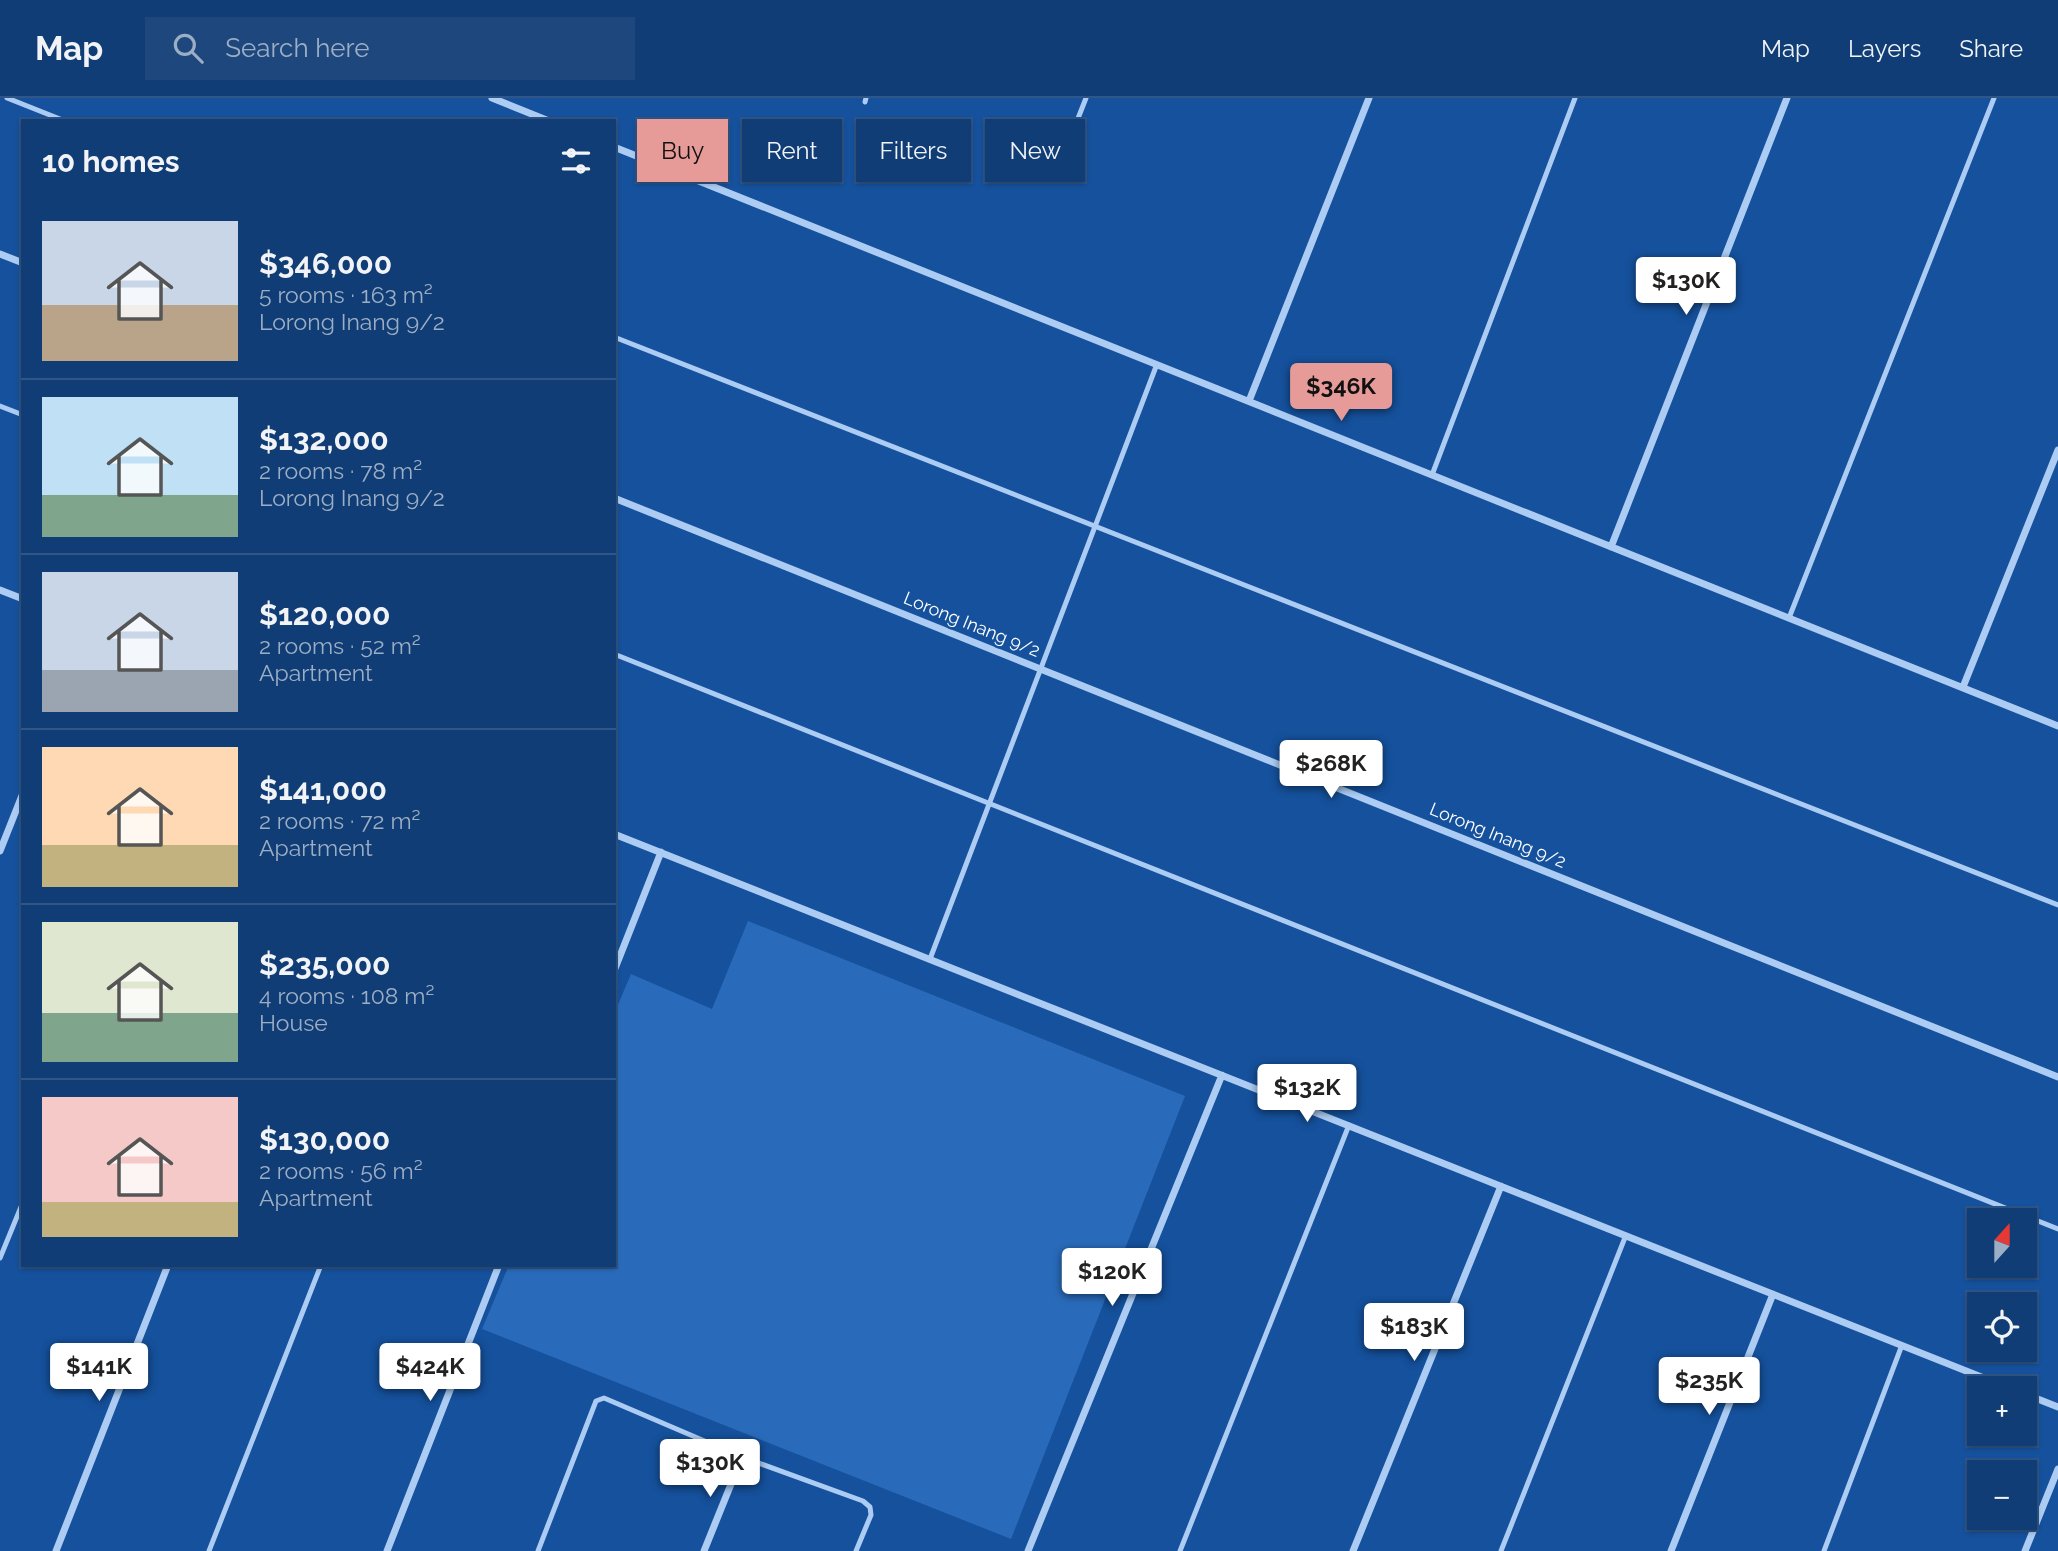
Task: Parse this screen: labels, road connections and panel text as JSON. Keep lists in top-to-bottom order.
{
  "streets": {
    "street": ["Lorong Inang 9/2"]
  },
  "north": "top",
  "page": {
    "header": "Map",
    "search": "Search here",
    "nav": ["Map", "Layers", "Share"],
    "chip": [
      "Buy",
      "Rent",
      "Filters",
      "New"
    ],
    "heading": "10 homes",
    "list": [
      {
        "name": "$346,000",
        "note": "5 rooms · 163 m² · Lorong Inang 9/2"
      },
      {
        "name": "$132,000",
        "note": "2 rooms · 78 m² · Lorong Inang 9/2"
      },
      {
        "name": "$120,000",
        "note": "2 rooms · 52 m² · Apartment"
      },
      {
        "name": "$141,000",
        "note": "2 rooms · 72 m² · Apartment"
      },
      {
        "name": "$235,000",
        "note": "4 rooms · 108 m² · House"
      },
      {
        "name": "$130,000",
        "note": "2 rooms · 56 m² · Apartment"
      }
    ],
    "price": [
      "$130K",
      "$346K",
      "$268K",
      "$132K",
      "$120K",
      "$183K",
      "$141K",
      "$424K",
      "$235K",
      "$130K"
    ],
    "map_buttons": ["+", "−"]
  }
}
